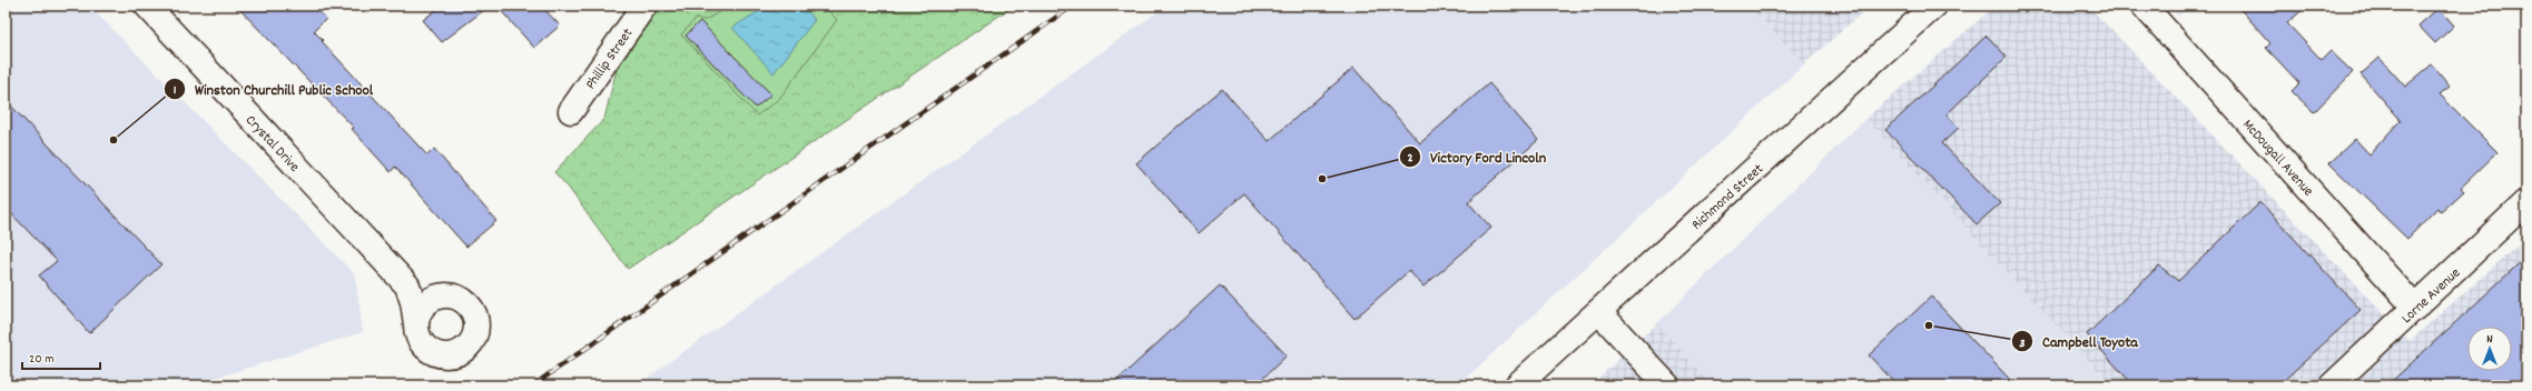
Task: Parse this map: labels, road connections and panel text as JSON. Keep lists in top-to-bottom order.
{
  "streets": {
    "street": [
      "Phillip Street",
      "Crystal Drive",
      "McDougall Avenue",
      "Richmond Street",
      "Lorne Avenue"
    ]
  },
  "crossings": [
    ["McDougall Avenue", "Lorne Avenue"]
  ],
  "places": ["Winston Churchill Public School", "Victory Ford Lincoln", "Campbell Toyota"],
  "scale_bar": "20 m",
  "north": "top"
}
